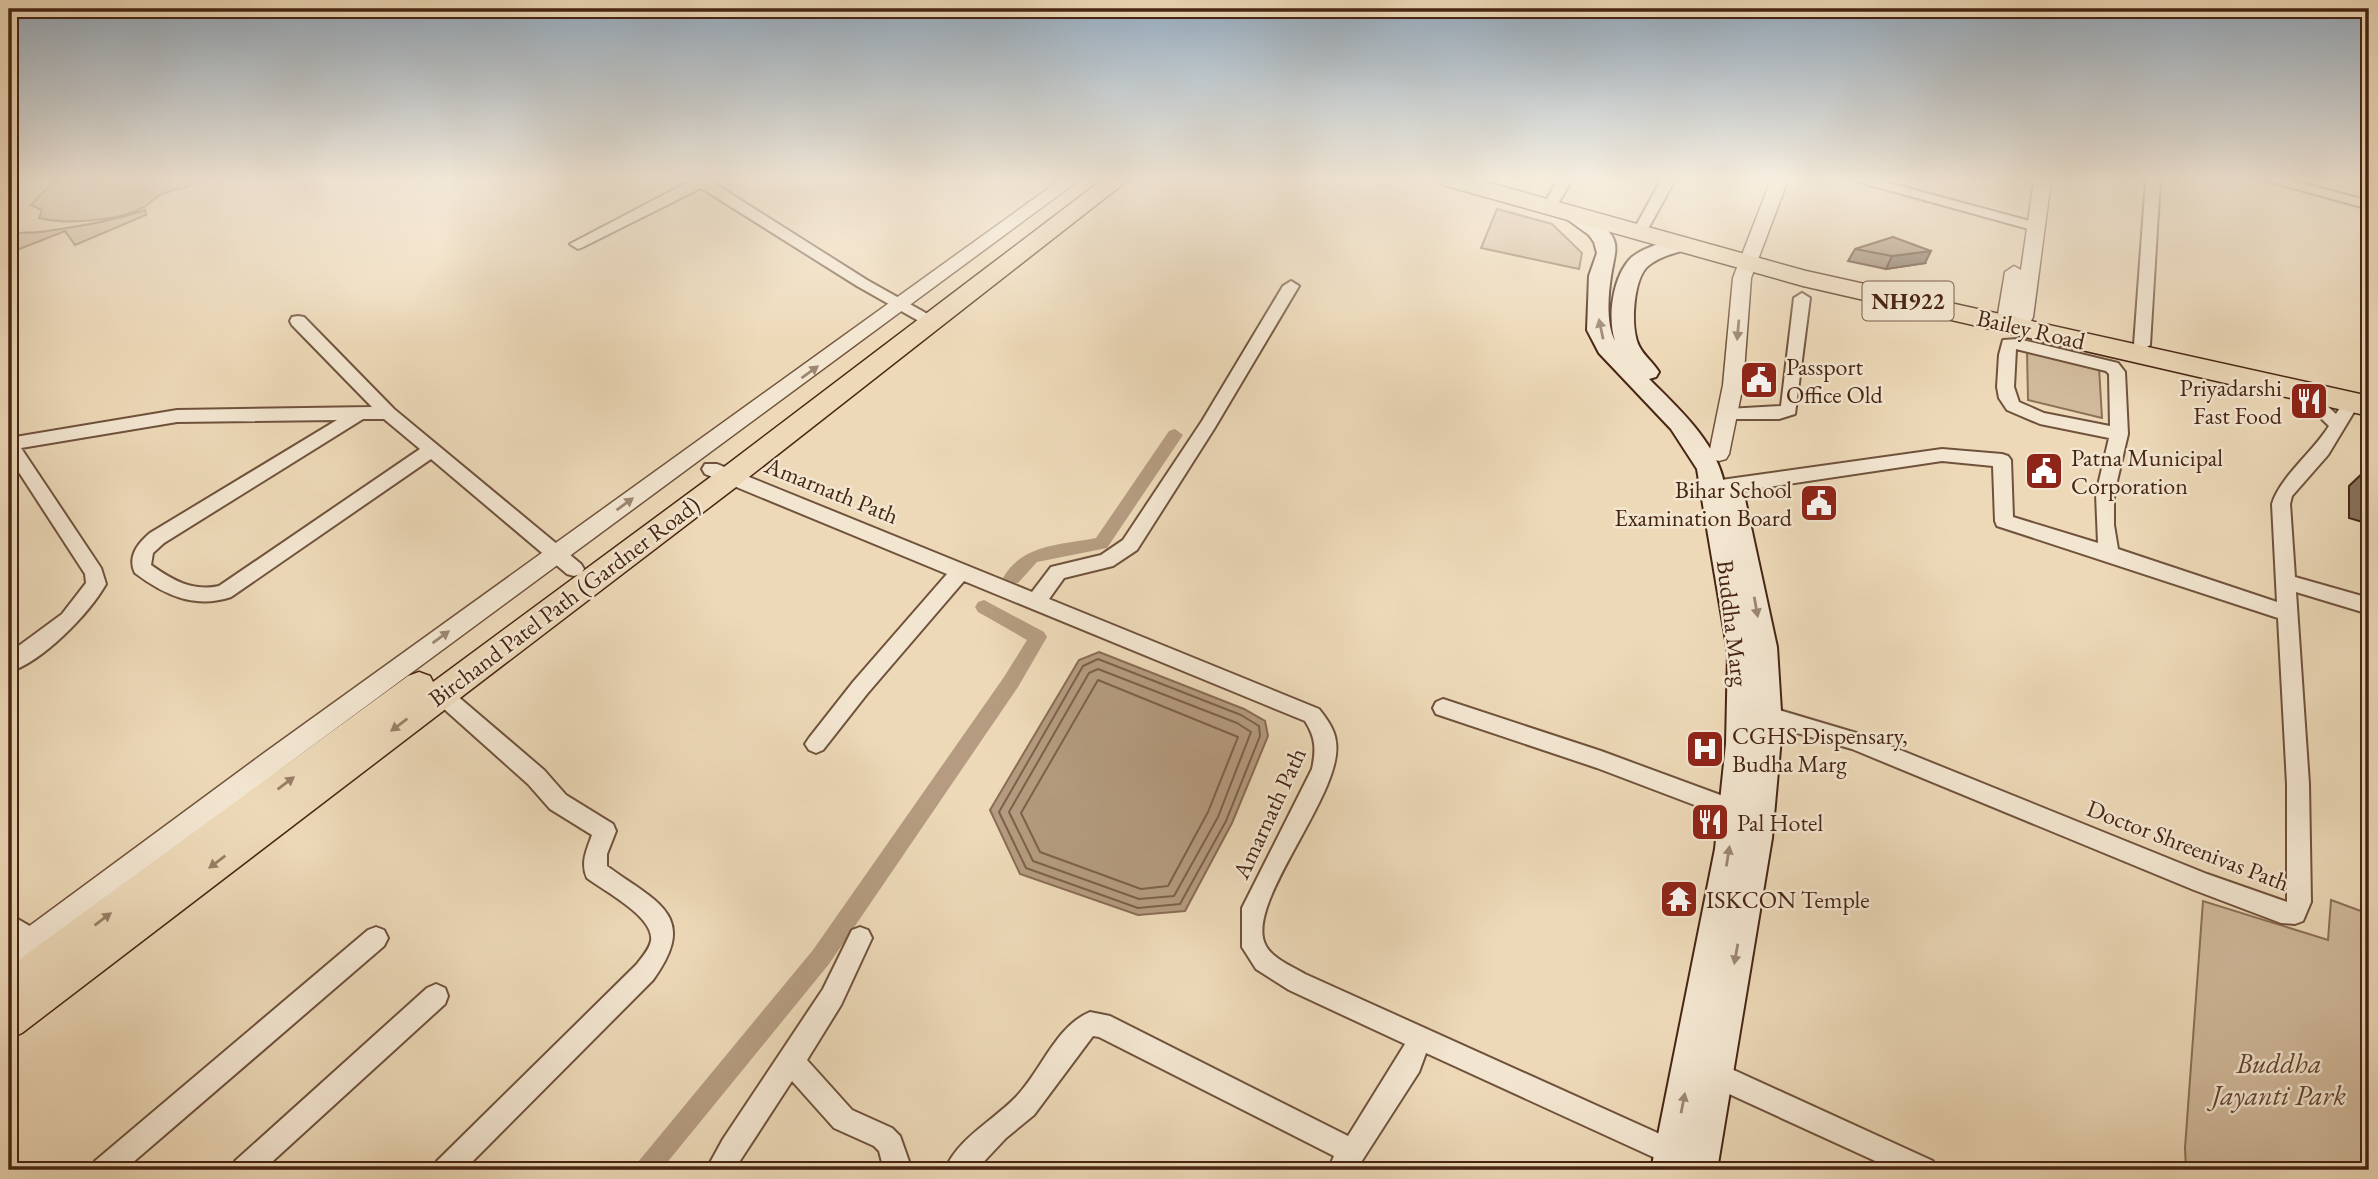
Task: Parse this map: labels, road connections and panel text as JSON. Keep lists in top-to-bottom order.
{
  "streets": {
    "highway": ["NH922", "Bailey Road"],
    "main road": ["Birchand Patel Path (Gardner Road)", "Buddha Marg"],
    "street": ["Amarnath Path", "Doctor Shreenivas Path"]
  },
  "crossings": [
    ["Bailey Road", "Buddha Marg"],
    ["Bailey Road", "Doctor Shreenivas Path"],
    ["Amarnath Path", "Birchand Patel Path (Gardner Road)"],
    ["Amarnath Path", "Buddha Marg"],
    ["Buddha Marg", "Doctor Shreenivas Path"]
  ],
  "parks": ["Buddha Jayanti Park"],
  "places": {
    "public building": ["Passport Office Old", "Patna Municipal Corporation", "Bihar School Examination Board"],
    "restaurant": ["Priyadarshi Fast Food", "Pal Hotel"],
    "hospital": ["CGHS Dispensary, Budha Marg"],
    "temple": ["ISKCON Temple"]
  }
}
